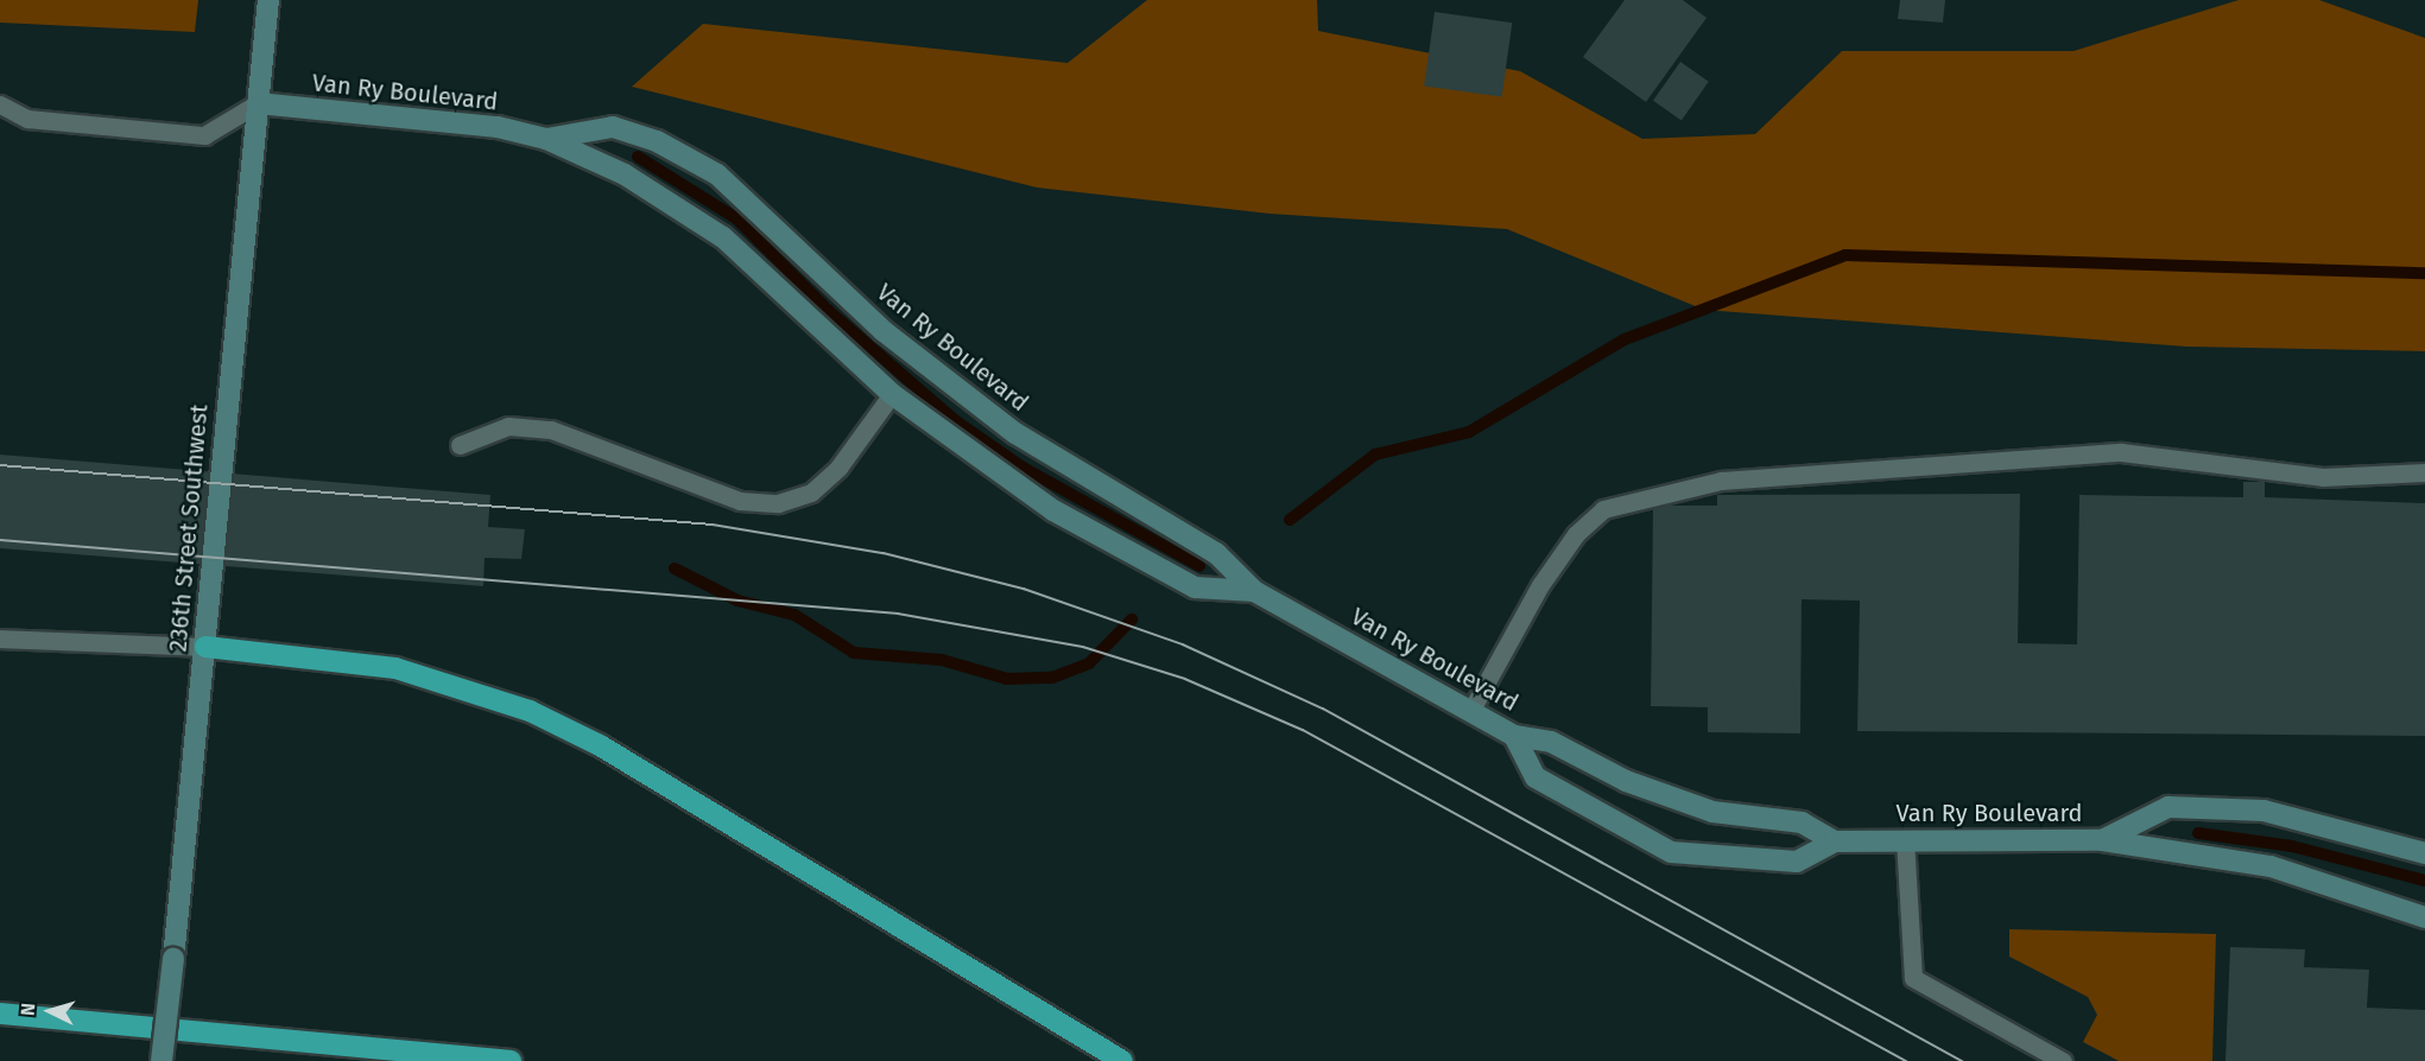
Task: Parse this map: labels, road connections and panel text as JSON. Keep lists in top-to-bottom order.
{
  "streets": {
    "street": ["Van Ry Boulevard", "236th Street Southwest"]
  },
  "crossings": [
    ["Van Ry Boulevard", "236th Street Southwest"]
  ],
  "north": "left"
}
